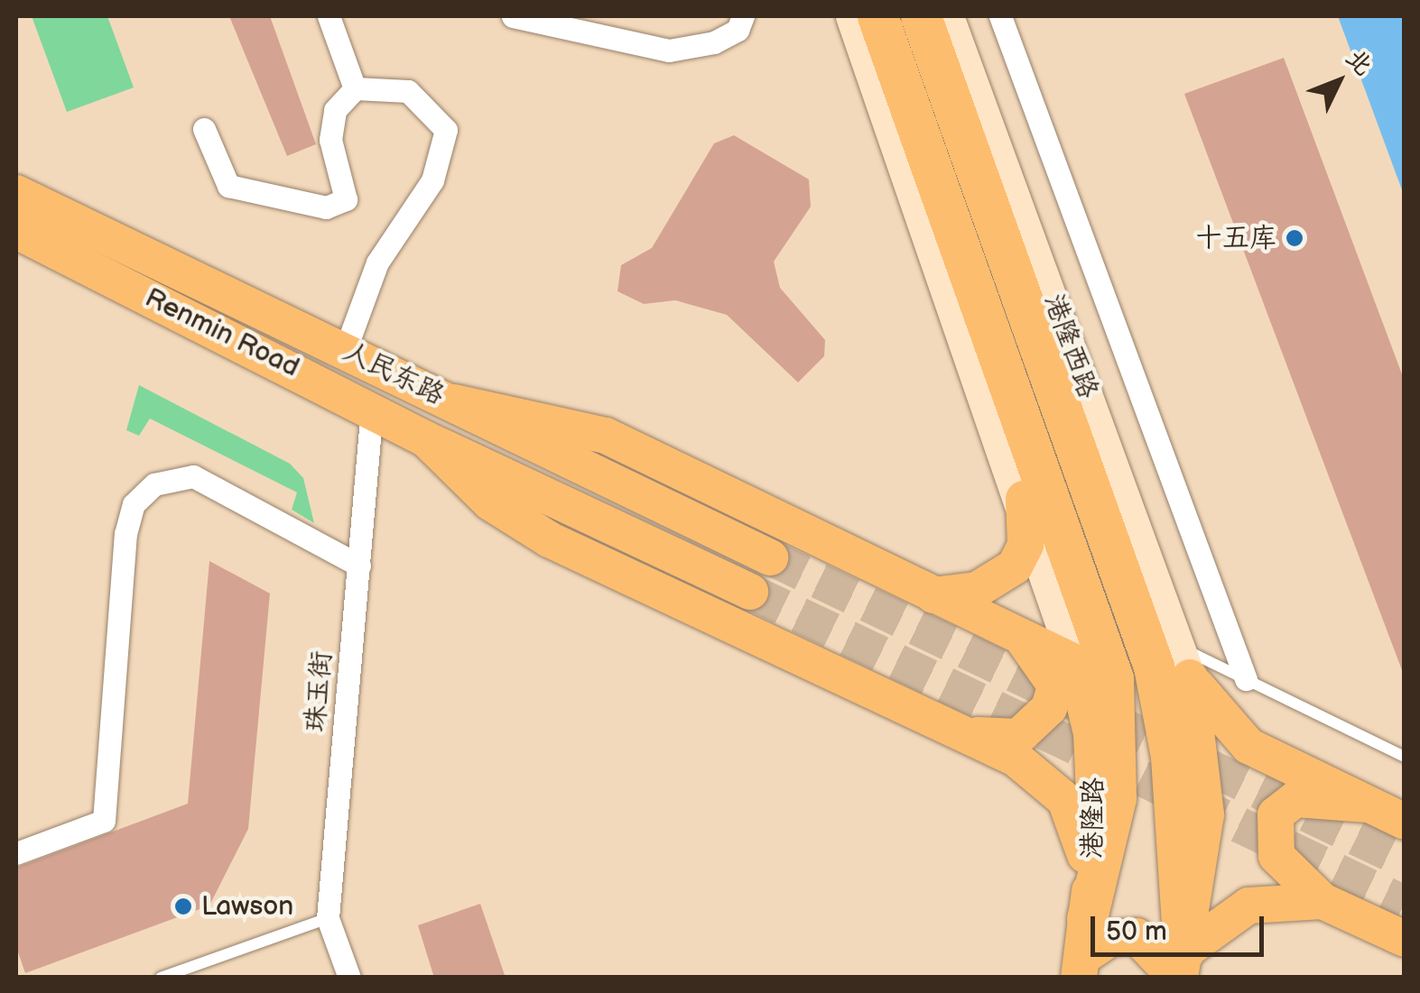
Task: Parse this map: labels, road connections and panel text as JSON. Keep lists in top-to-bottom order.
{
  "streets": {
    "main road": [
      "Renmin Road",
      "港隆西路",
      "人民东路",
      "港隆路"
    ],
    "street": ["珠玉街"]
  },
  "crossings": [
    ["Renmin Road", "人民东路"],
    ["Renmin Road", "珠玉街"]
  ],
  "places": ["十五库", "Lawson"],
  "scale_bar": "50 m",
  "north": "top right"
}
